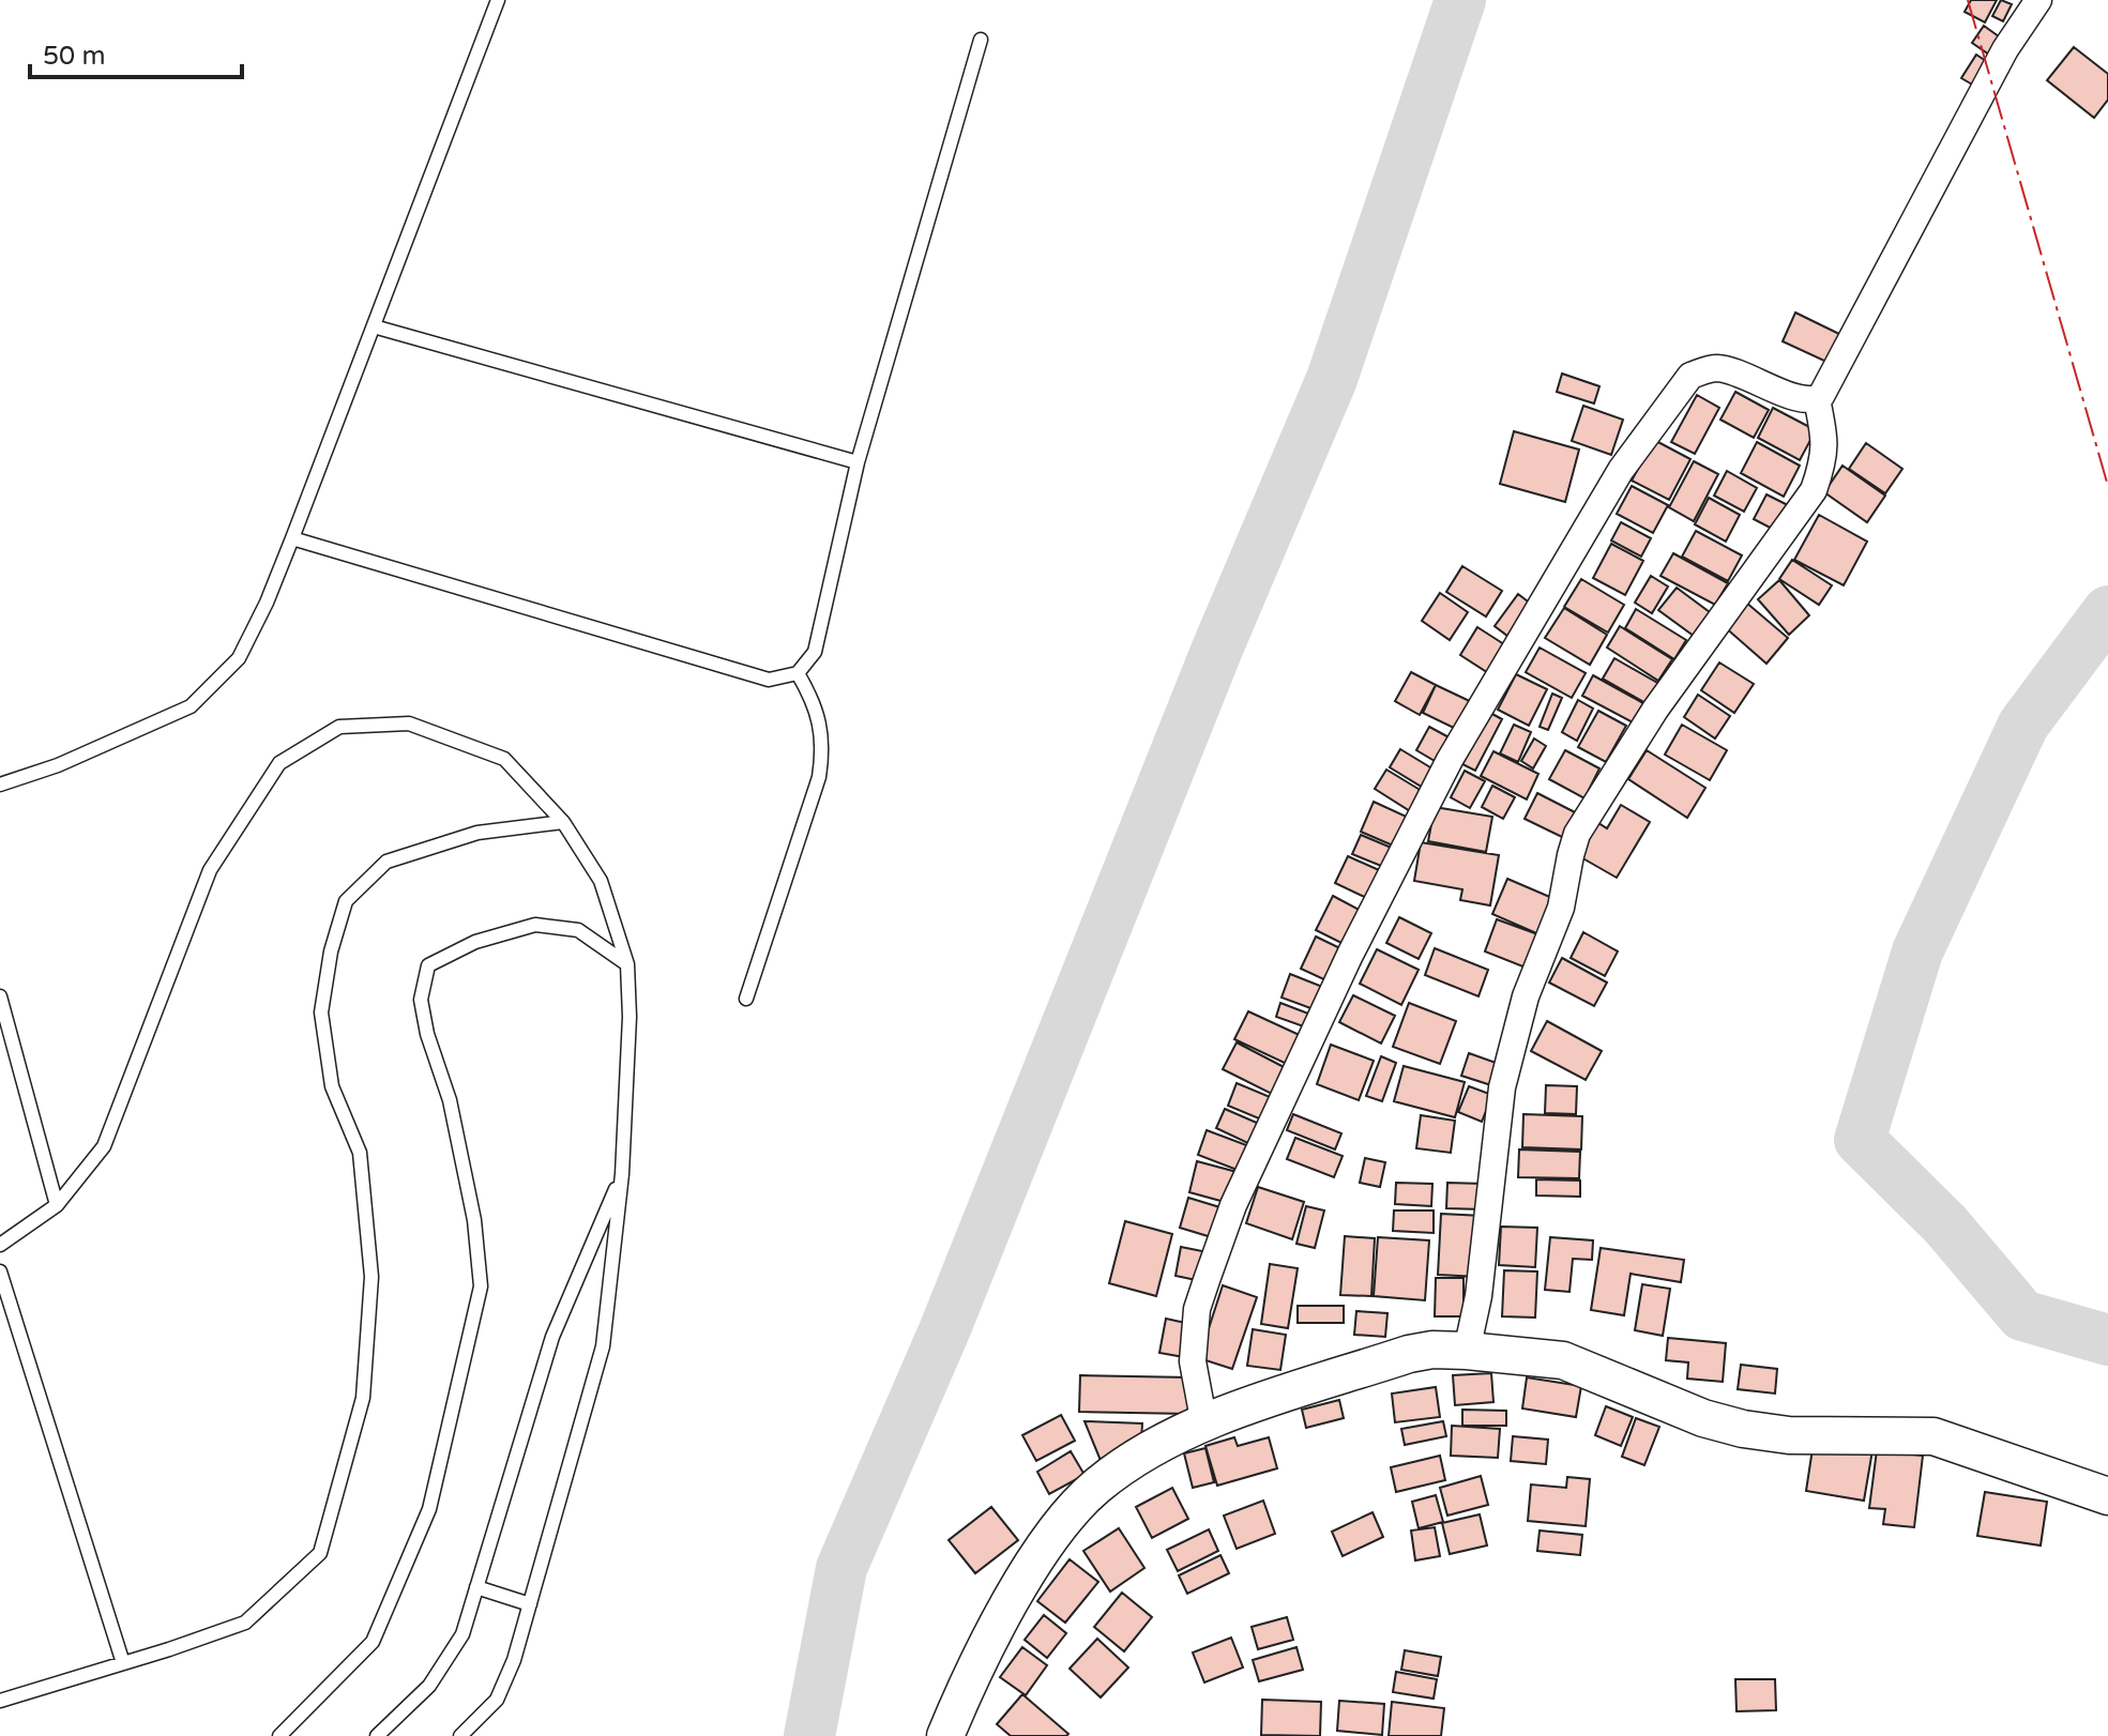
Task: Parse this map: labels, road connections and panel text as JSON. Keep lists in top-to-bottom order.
{
  "scale_bar": "50 m"
}
